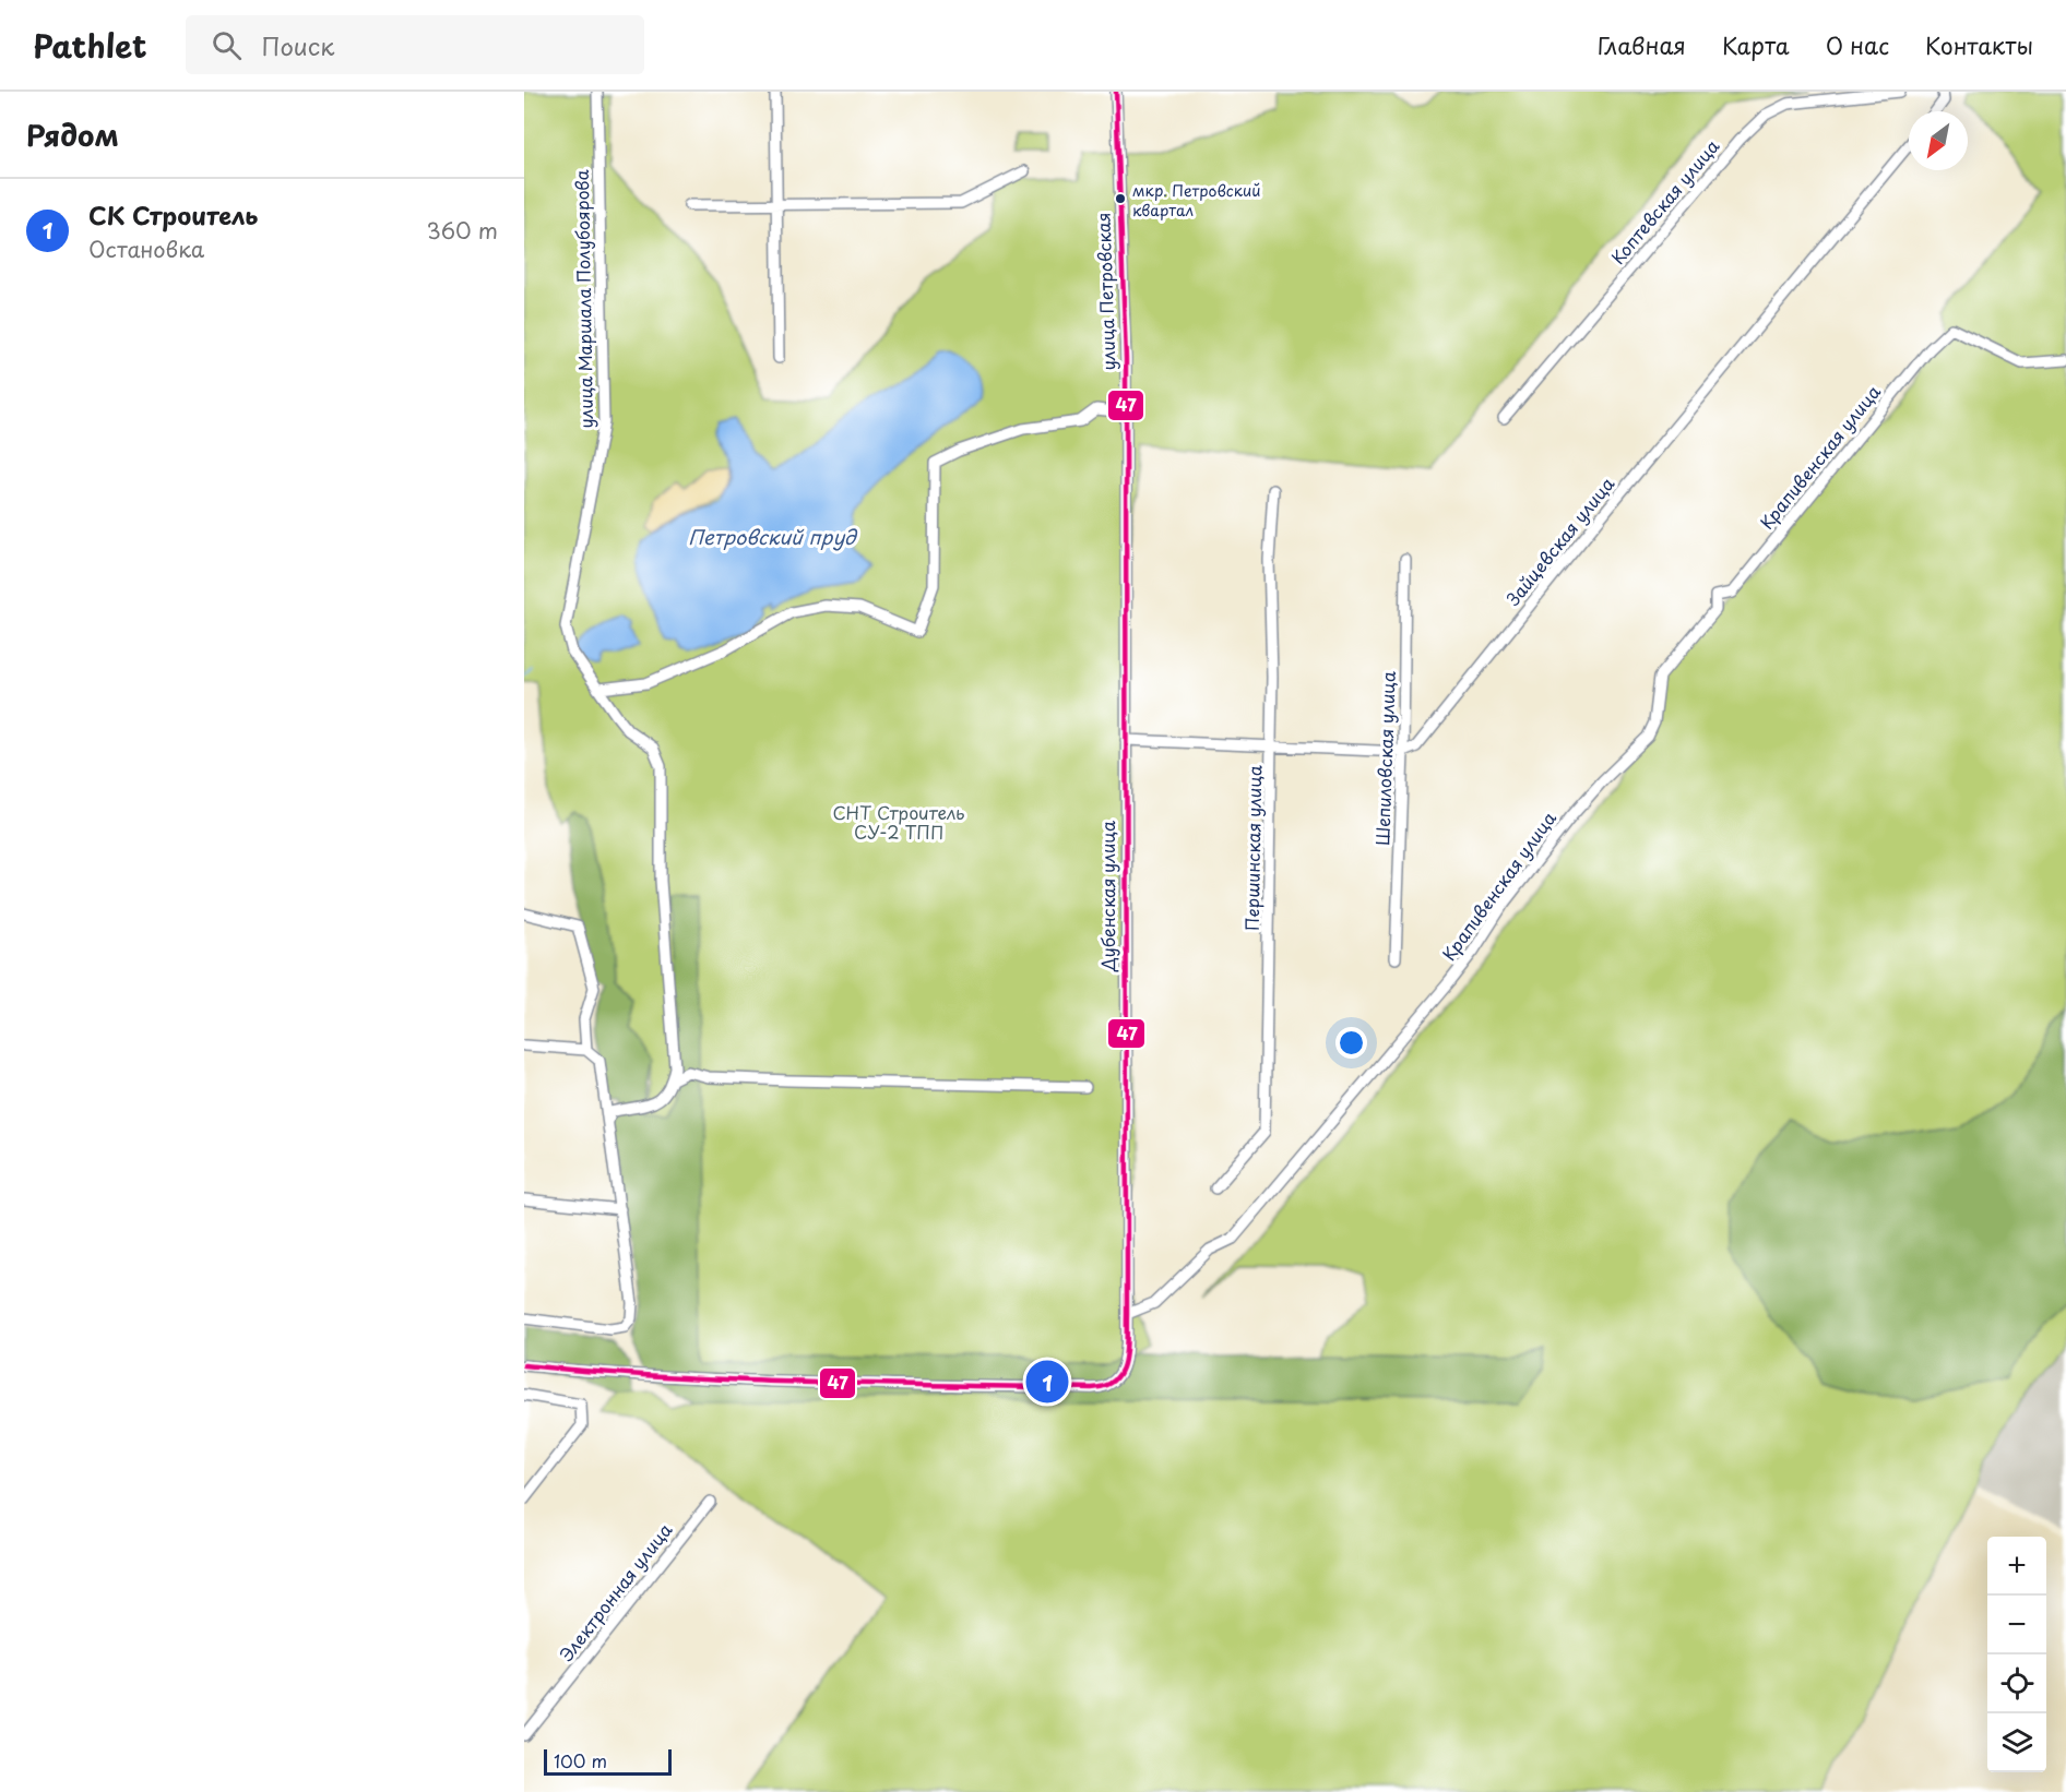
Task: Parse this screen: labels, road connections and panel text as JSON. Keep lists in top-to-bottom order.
{
  "streets": {
    "street": [
      "Коптевская улица",
      "улица Петровская",
      "улица Маршала Полубоярова",
      "Крапивенская улица",
      "Зайцевская улица",
      "Шепиловская улица",
      "Першинская улица",
      "Дубенская улица",
      "Электронная улица"
    ]
  },
  "crossings": [
    ["улица Петровская", "Дубенская улица"],
    ["Крапивенская улица", "Дубенская улица"],
    ["Зайцевская улица", "Шепиловская улица"]
  ],
  "water": ["Петровский пруд"],
  "parks": ["СНТ Строитель СУ-2 ТПП"],
  "places": ["мкр. Петровский квартал"],
  "lines": ["transit line 47"],
  "scale_bar": "100 m",
  "north": "bottom left",
  "page": {
    "header": "Pathlet",
    "search": "Поиск",
    "nav": [
      "Главная",
      "Карта",
      "О нас",
      "Контакты"
    ],
    "heading": "Рядом",
    "list": [
      {
        "mark": "1",
        "name": "СК Строитель",
        "note": "Остановка",
        "value": "360 m"
      }
    ],
    "pins": "1",
    "map_buttons": ["+", "−"],
    "scale": "100 m"
  }
}
